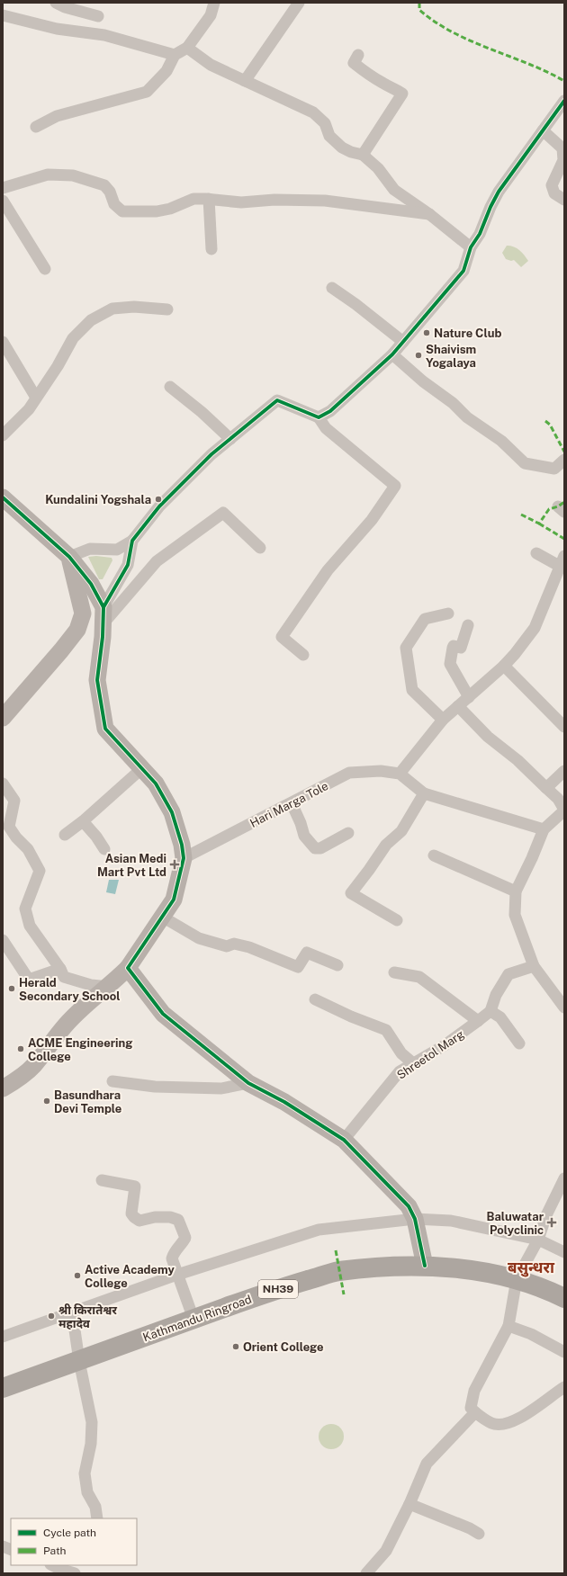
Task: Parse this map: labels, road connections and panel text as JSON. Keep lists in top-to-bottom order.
{
  "streets": {
    "highway": ["NH39", "Kathmandu Ringroad"],
    "street": ["Hari Marga Tole", "Shreetol Marg"]
  },
  "districts": ["बसुन्धरा"],
  "places": {
    "other": [
      "Nature Club",
      "Shaivism Yogalaya",
      "Kundalini Yogshala",
      "Herald Secondary School",
      "ACME Engineering College",
      "Basundhara Devi Temple",
      "Active Academy College",
      "श्री किरातेश्वर महादेव",
      "Orient College"
    ],
    "health": ["Asian Medi Mart Pvt Ltd", "Baluwatar Polyclinic"]
  },
  "legend": ["Cycle path", "Path"]
}
